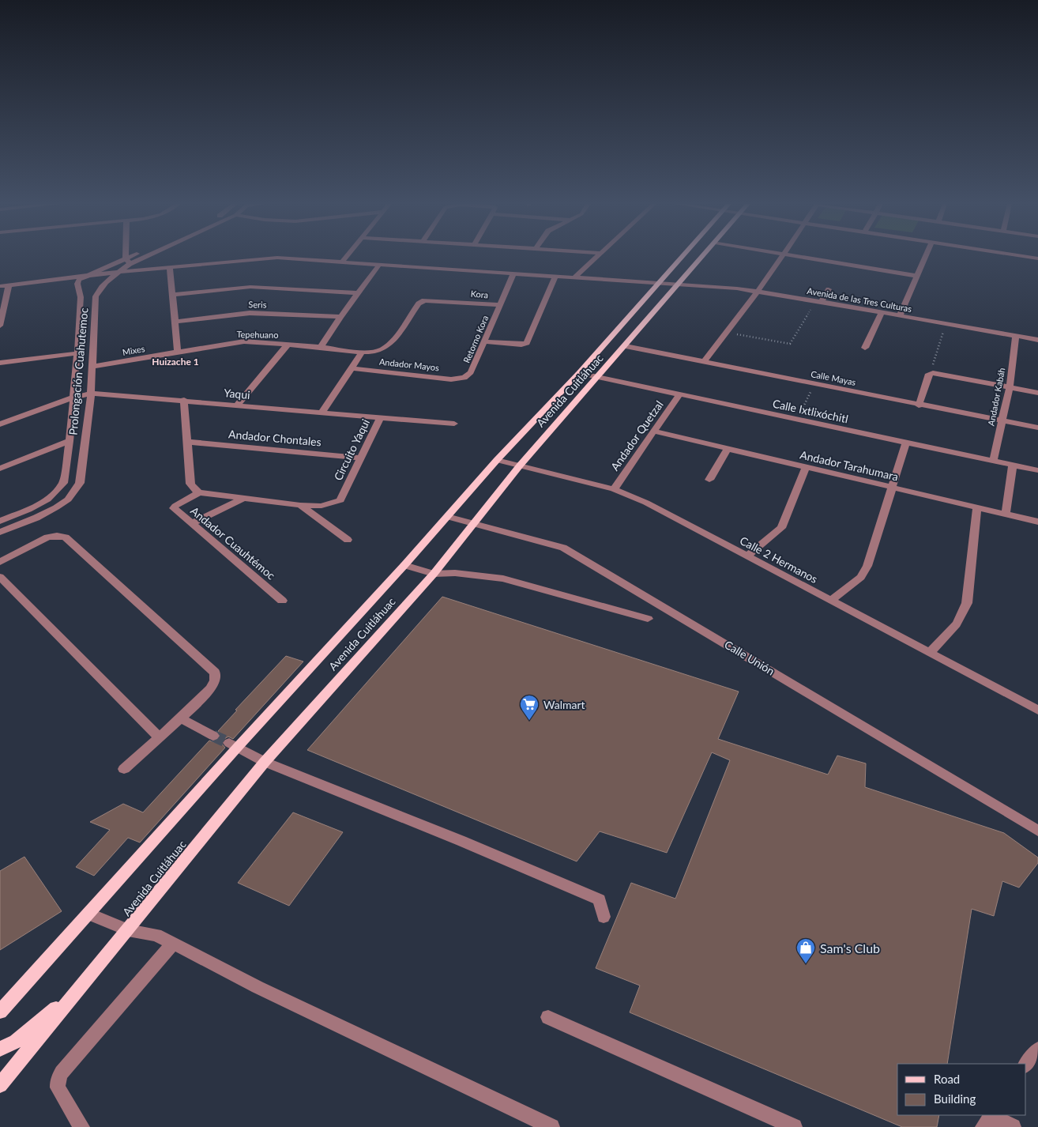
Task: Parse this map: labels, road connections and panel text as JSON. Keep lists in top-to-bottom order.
{
  "streets": {
    "main road": ["Avenida Cuitláhuac"],
    "street": [
      "Kora",
      "Avenida de las Tres Culturas",
      "Seris",
      "Tepehuano",
      "Retorno Kora",
      "Mixes",
      "Andador Mayos",
      "Prolongación Cuahutemoc",
      "Calle Mayas",
      "Yaqui",
      "Andador Kabáh",
      "Calle Ixtlixóchitl",
      "Andador Quetzal",
      "Andador Chontales",
      "Circuito Yaqui",
      "Andador Tarahumara",
      "Andador Cuauhtémoc",
      "Calle 2 Hermanos",
      "Calle Unión"
    ]
  },
  "crossings": [
    ["Kora", "Avenida de las Tres Culturas"],
    ["Kora", "Tepehuano"],
    ["Kora", "Retorno Kora"],
    ["Avenida de las Tres Culturas", "Prolongación Cuahutemoc"],
    ["Avenida de las Tres Culturas", "Avenida Cuitláhuac"],
    ["Avenida de las Tres Culturas", "Andador Kabáh"],
    ["Tepehuano", "Mixes"],
    ["Retorno Kora", "Andador Mayos"],
    ["Mixes", "Prolongación Cuahutemoc"],
    ["Prolongación Cuahutemoc", "Yaqui"],
    ["Calle Mayas", "Avenida Cuitláhuac"],
    ["Calle Mayas", "Andador Kabáh"],
    ["Avenida Cuitláhuac", "Calle Ixtlixóchitl"],
    ["Avenida Cuitláhuac", "Calle 2 Hermanos"],
    ["Avenida Cuitláhuac", "Calle Unión"],
    ["Yaqui", "Circuito Yaqui"],
    ["Andador Kabáh", "Calle Ixtlixóchitl"],
    ["Calle Ixtlixóchitl", "Andador Quetzal"],
    ["Andador Quetzal", "Andador Tarahumara"],
    ["Andador Quetzal", "Calle 2 Hermanos"],
    ["Andador Chontales", "Circuito Yaqui"],
    ["Circuito Yaqui", "Andador Cuauhtémoc"]
  ],
  "districts": ["Huizache 1"],
  "places": {
    "supermarket": ["Walmart"],
    "shop": ["Sam's Club"]
  },
  "legend": ["Road", "Building"]
}
